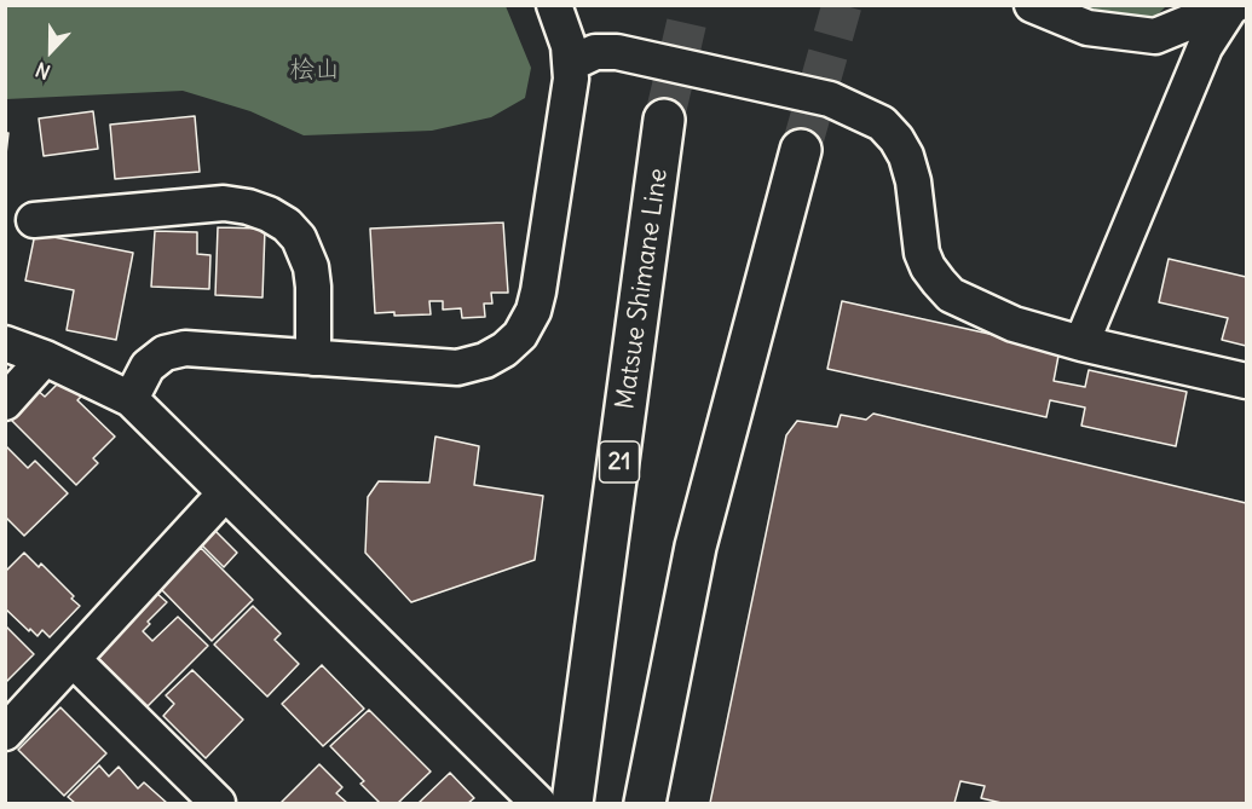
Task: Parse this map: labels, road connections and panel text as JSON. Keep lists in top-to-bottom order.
{
  "streets": {
    "main road": ["Matsue Shimane Line", "21"]
  },
  "parks": ["桧山"],
  "north": "bottom"
}
